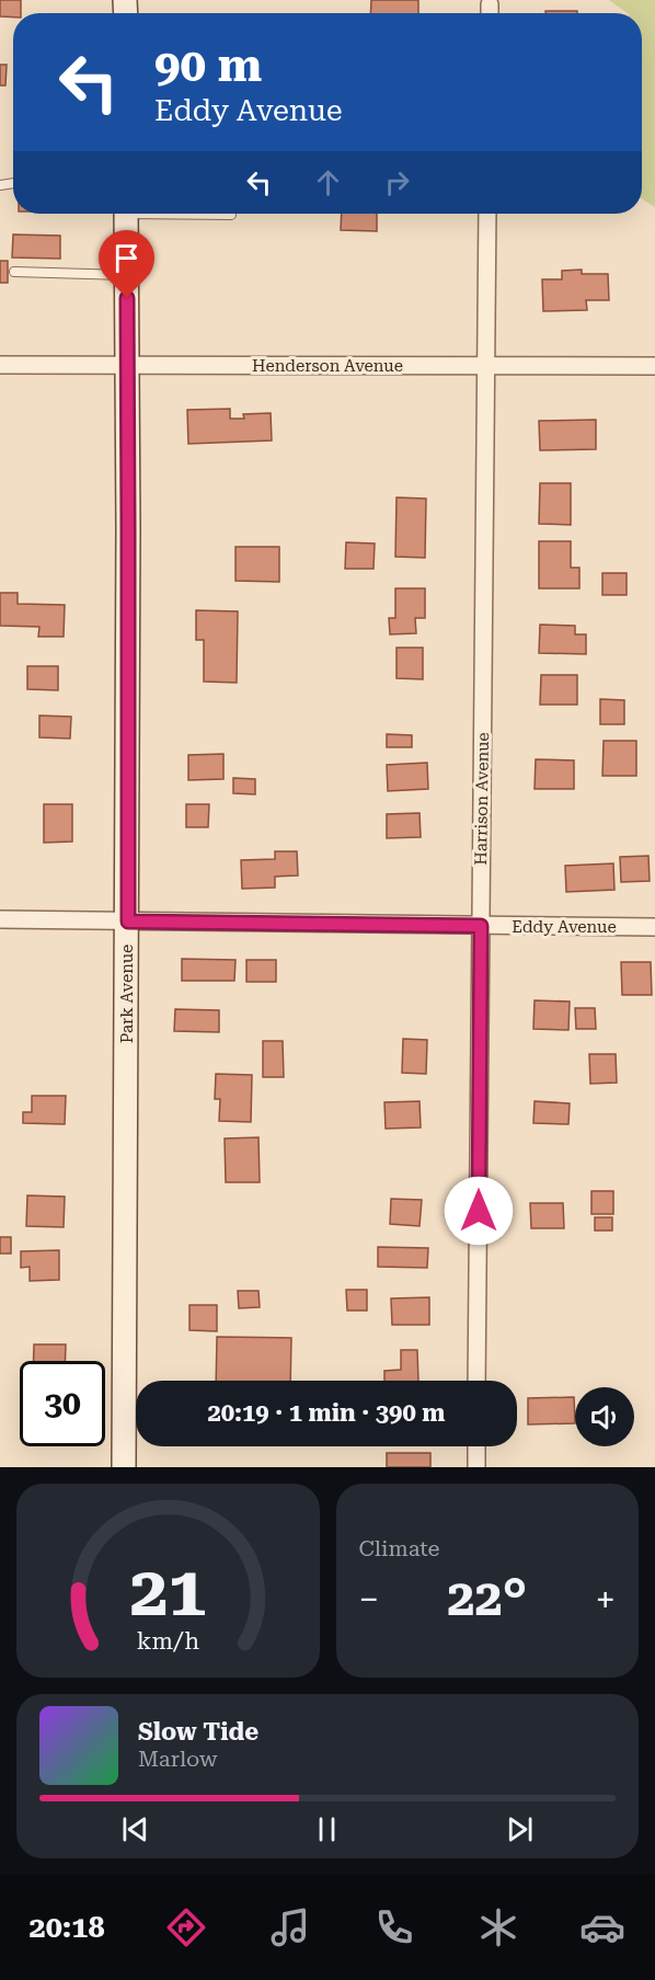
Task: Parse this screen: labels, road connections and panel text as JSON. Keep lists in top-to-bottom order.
{
  "streets": {
    "street": [
      "Henderson Avenue",
      "Harrison Avenue",
      "Eddy Avenue",
      "Park Avenue"
    ]
  },
  "crossings": [
    ["Henderson Avenue", "Harrison Avenue"],
    ["Henderson Avenue", "Park Avenue"],
    ["Harrison Avenue", "Eddy Avenue"],
    ["Eddy Avenue", "Park Avenue"]
  ],
  "page": {
    "turn": ["90 m", "Eddy Avenue"],
    "limit": "30",
    "trip": "20:19 · 1 min · 390 m",
    "tile": "Climate",
    "heat": ["−", "22°", "+"],
    "song": ["Slow Tide", "Marlow"],
    "tabs": "20:18",
    "gauge": ["21", "km/h"]
  }
}
